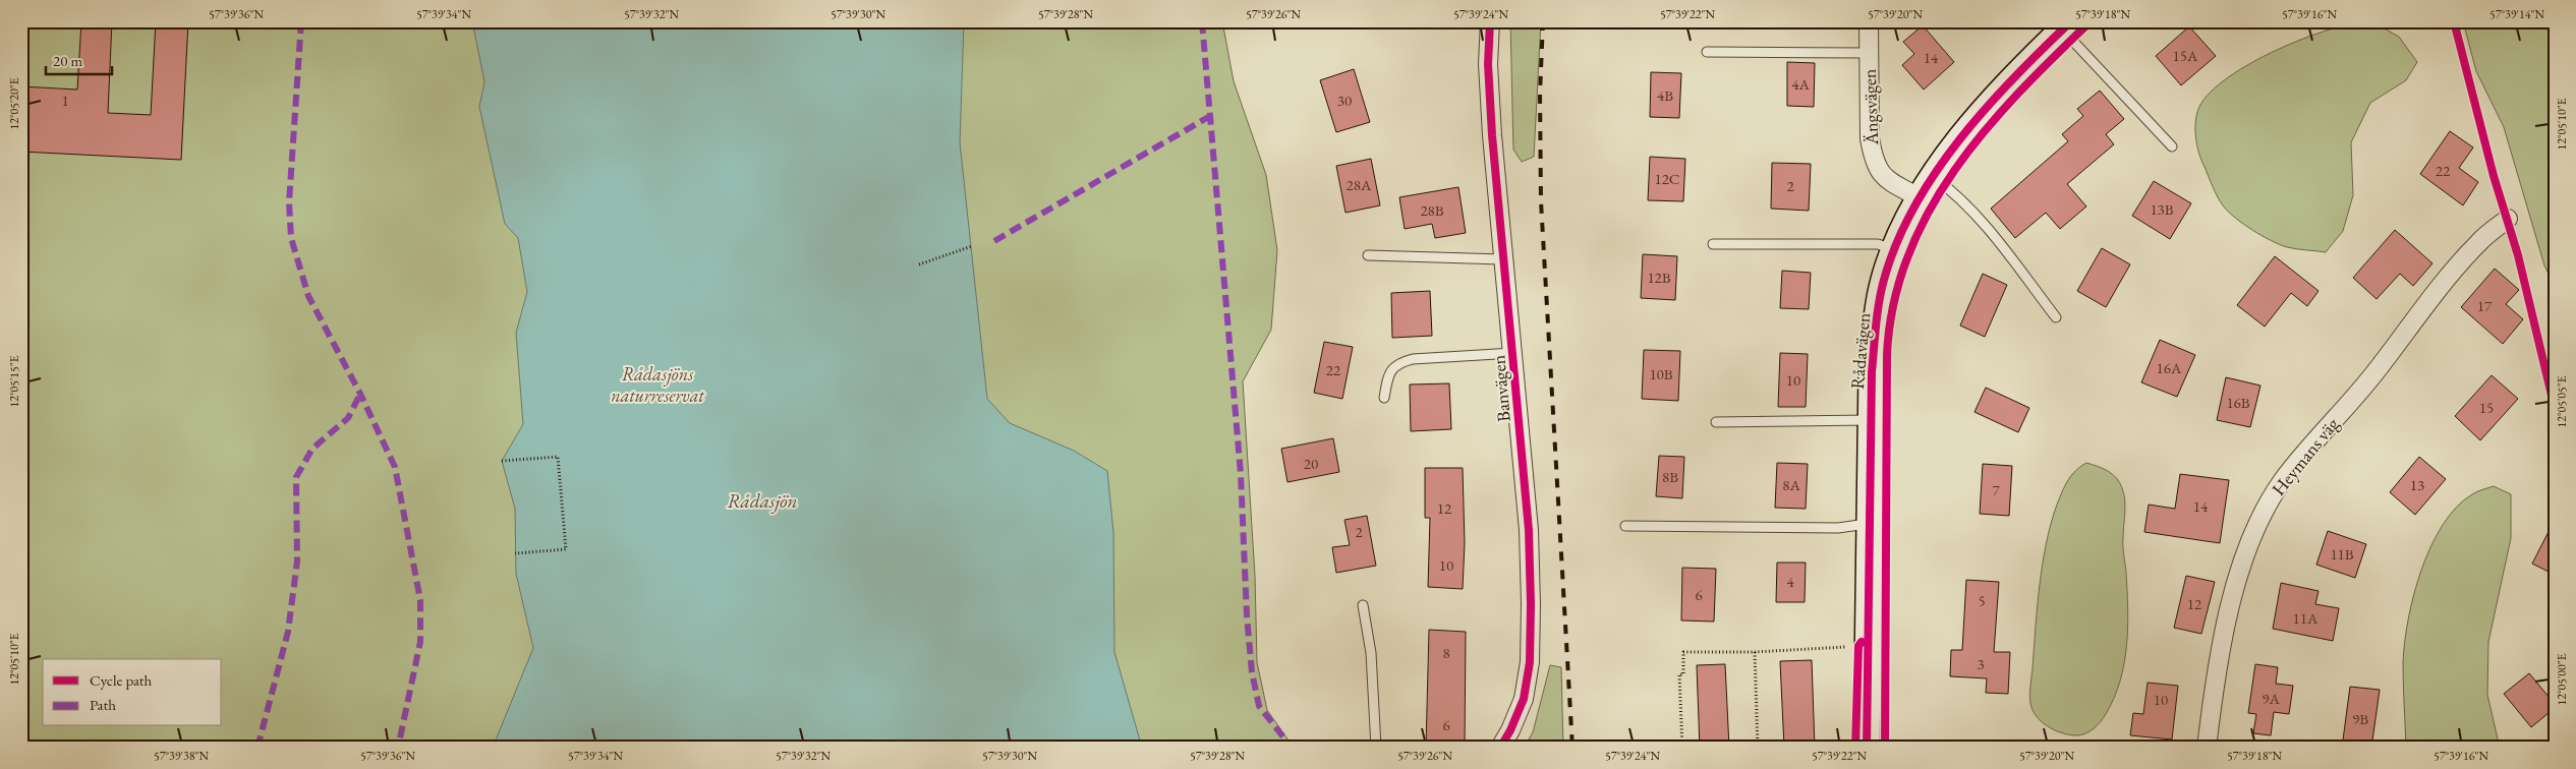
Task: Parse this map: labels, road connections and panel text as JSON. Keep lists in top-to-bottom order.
{
  "streets": {
    "street": [
      "Ängsvägen",
      "Rådavägen",
      "Banvägen",
      "Heymans väg"
    ]
  },
  "crossings": [
    ["Ängsvägen", "Rådavägen"]
  ],
  "water": ["Rådasjön"],
  "parks": ["Rådasjöns naturreservat"],
  "house_numbers": [
    "15A",
    "14",
    "4A",
    "4B",
    "1",
    "30",
    "22",
    "12C",
    "28A",
    "2",
    "13B",
    "28B",
    "12B",
    "17",
    "16A",
    "22",
    "10B",
    "10",
    "16B",
    "15",
    "20",
    "8B",
    "8A",
    "13",
    "7",
    "14",
    "12",
    "2",
    "11B",
    "10",
    "4",
    "6",
    "5",
    "12",
    "11A",
    "8",
    "3",
    "9A",
    "10",
    "9B",
    "6"
  ],
  "legend": ["Cycle path", "Path"],
  "scale_bar": "20 m",
  "coordinates": [
    "57°39'36\"N",
    "57°39'34\"N",
    "57°39'32\"N",
    "57°39'30\"N",
    "57°39'28\"N",
    "57°39'26\"N",
    "57°39'24\"N",
    "57°39'22\"N",
    "57°39'20\"N",
    "57°39'18\"N",
    "57°39'16\"N",
    "57°39'14\"N",
    "12°05'20\"E",
    "12°05'10\"E",
    "12°05'15\"E",
    "12°05'05\"E",
    "12°05'00\"E",
    "57°39'38\"N"
  ]
}
